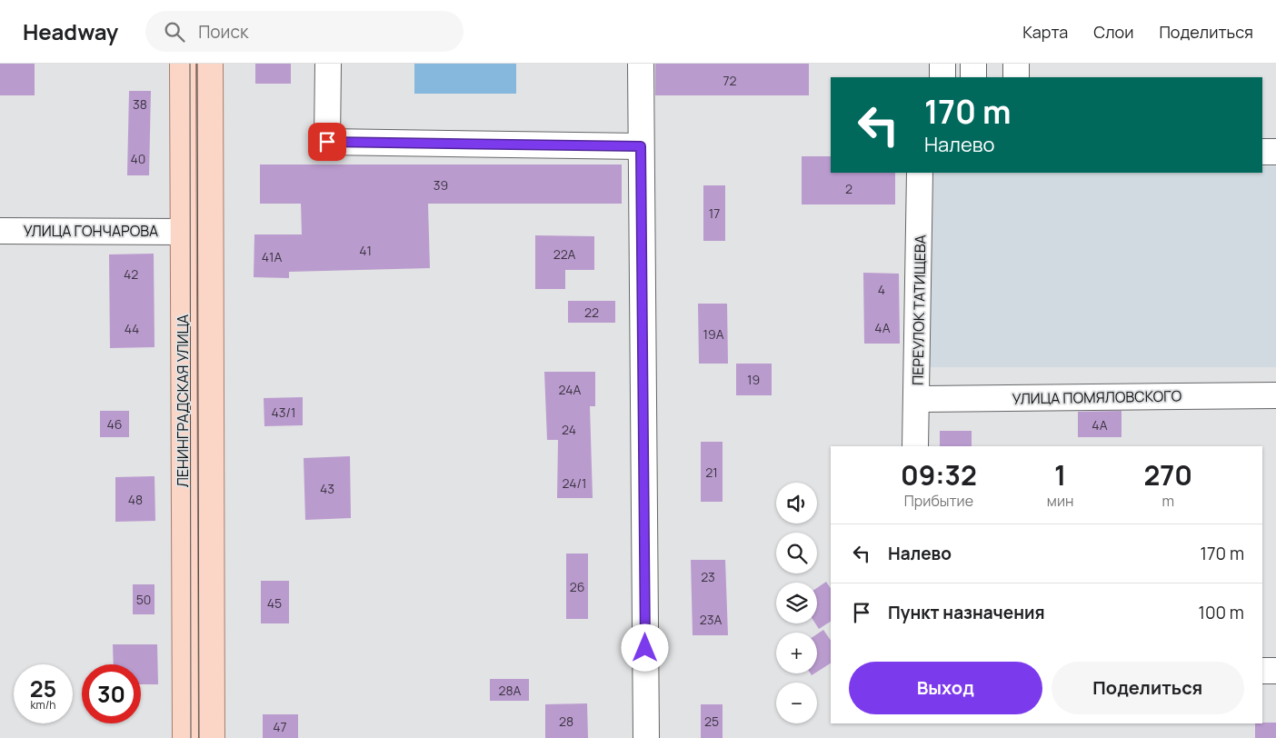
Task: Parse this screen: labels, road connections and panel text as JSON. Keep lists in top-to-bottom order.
{
  "streets": {
    "main road": ["ЛЕНИНГРАДСКАЯ УЛИЦА"],
    "street": ["УЛИЦА ГОНЧАРОВА", "ПЕРЕУЛОК ТАТИЩЕВА", "УЛИЦА ПОМЯЛОВСКОГО"]
  },
  "crossings": [
    ["УЛИЦА ГОНЧАРОВА", "ЛЕНИНГРАДСКАЯ УЛИЦА"],
    ["ПЕРЕУЛОК ТАТИЩЕВА", "УЛИЦА ПОМЯЛОВСКОГО"]
  ],
  "house_numbers": [
    "72",
    "38",
    "40",
    "39",
    "2",
    "17",
    "41",
    "22А",
    "41А",
    "42",
    "4",
    "22",
    "4А",
    "44",
    "19А",
    "19",
    "24А",
    "43/1",
    "46",
    "4А",
    "24",
    "21",
    "24/1",
    "43",
    "48",
    "23",
    "26",
    "50",
    "45",
    "23А",
    "28А",
    "28",
    "25",
    "47"
  ],
  "page": {
    "header": "Headway",
    "search": "Поиск",
    "nav": ["Карта", "Слои", "Поделиться"],
    "turn": ["170 m", "Налево"],
    "eta": [
      "09:32",
      "Прибытие",
      "1",
      "мин",
      "270",
      "m"
    ],
    "map_buttons": ["+", "−"],
    "list": [
      {
        "name": "Налево",
        "value": "170 m"
      },
      {
        "name": "Пункт назначения",
        "value": "100 m"
      }
    ],
    "buttons": ["Выход", "Поделиться"],
    "speed": "25 km/h",
    "limit": "30"
  }
}
